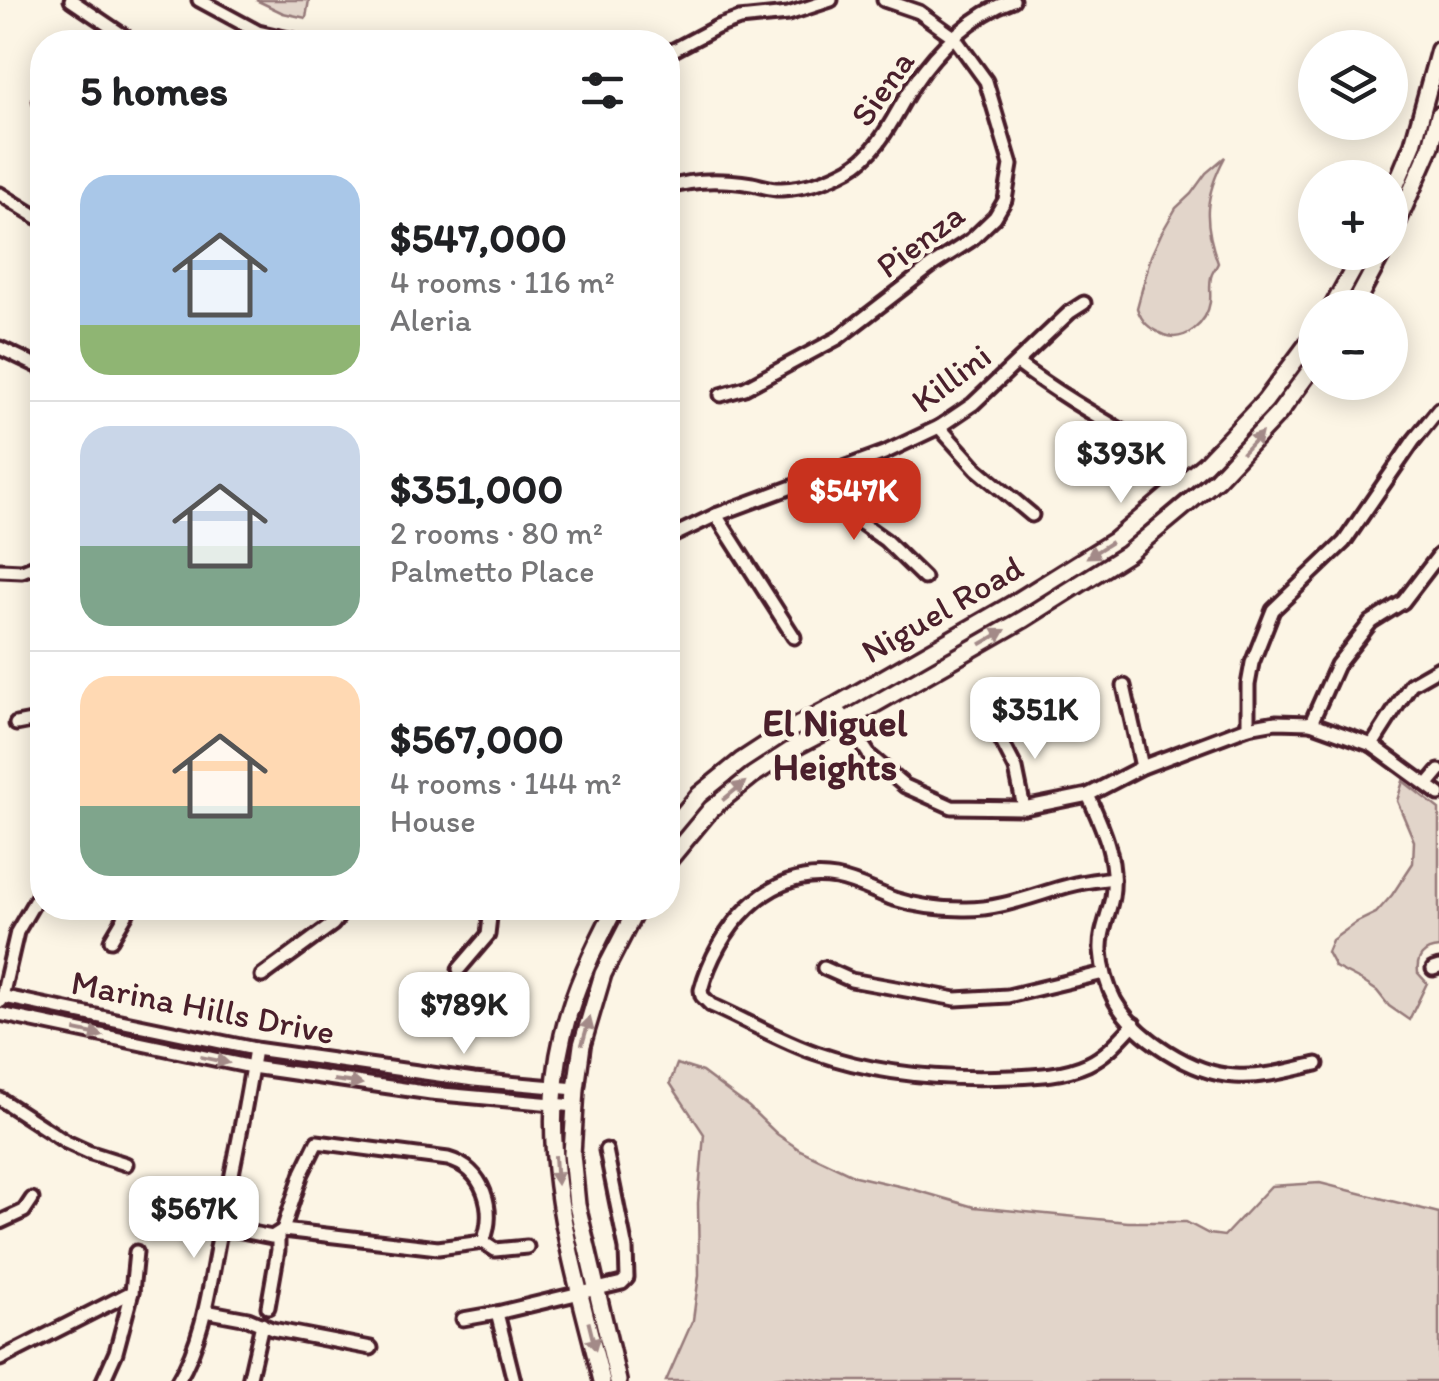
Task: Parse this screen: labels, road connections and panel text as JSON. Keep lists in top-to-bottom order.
{
  "streets": {
    "main road": ["Niguel Road"],
    "street": [
      "Siena",
      "Pienza",
      "Killini",
      "Marina Hills Drive"
    ]
  },
  "crossings": [
    ["Siena", "Pienza"]
  ],
  "districts": ["El Niguel Heights"],
  "page": {
    "map_buttons": ["+", "−"],
    "heading": "5 homes",
    "list": [
      {
        "name": "$547,000",
        "note": "4 rooms · 116 m² · Aleria"
      },
      {
        "name": "$351,000",
        "note": "2 rooms · 80 m² · Palmetto Place"
      },
      {
        "name": "$567,000",
        "note": "4 rooms · 144 m² · House"
      }
    ],
    "price": [
      "$393K",
      "$547K",
      "$351K",
      "$789K",
      "$567K"
    ]
  }
}
